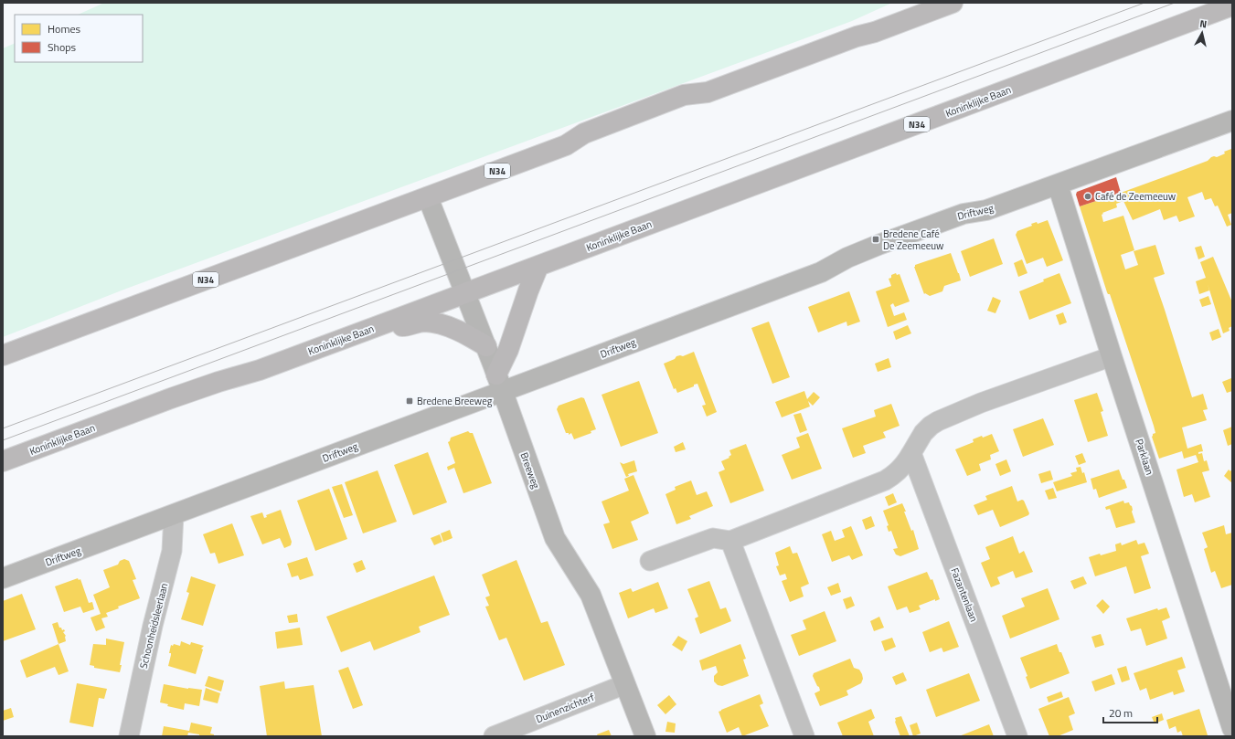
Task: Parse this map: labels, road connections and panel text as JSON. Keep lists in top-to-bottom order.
{
  "streets": {
    "main road": ["Koninklijke Baan", "N34"],
    "street": [
      "Driftweg",
      "Parklaan",
      "Breeweg",
      "Fazantenlaan",
      "Schoonheidsleerlaan",
      "Duinenzichterf"
    ]
  },
  "crossings": [
    ["Koninklijke Baan", "Breeweg"],
    ["N34", "Breeweg"],
    ["Driftweg", "Parklaan"],
    ["Driftweg", "Breeweg"],
    ["Driftweg", "Schoonheidsleerlaan"],
    ["Breeweg", "Duinenzichterf"]
  ],
  "places": {
    "other": ["Café de Zeemeeuw"],
    "transit": ["Bredene Café De Zeemeeuw", "Bredene Breeweg"]
  },
  "legend": ["Homes", "Shops"],
  "scale_bar": "20 m",
  "north": "top"
}
